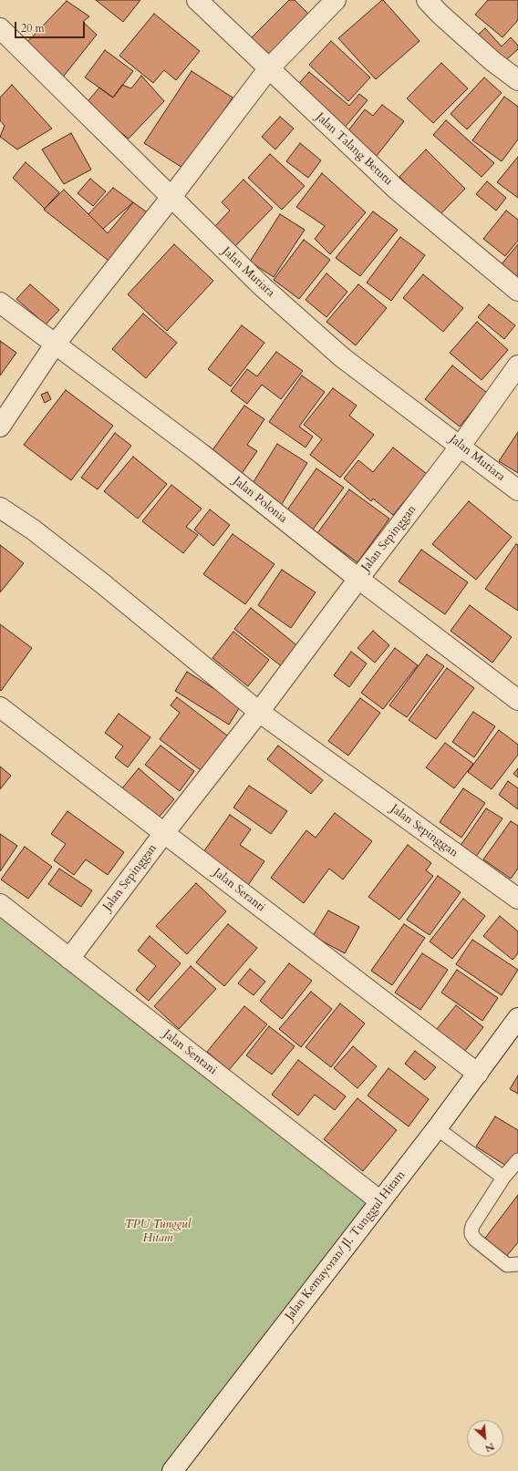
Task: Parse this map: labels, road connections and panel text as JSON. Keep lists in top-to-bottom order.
{
  "streets": {
    "street": [
      "Jalan Talang Betutu",
      "Jalan Mutiara",
      "Jalan Polonia",
      "Jalan Sepinggan",
      "Jalan Seranti",
      "Jalan Sentani",
      "Jalan Kemayoran/ Jl. Tunggul Hitam"
    ]
  },
  "crossings": [
    ["Jalan Mutiara", "Jalan Sepinggan"],
    ["Jalan Polonia", "Jalan Sepinggan"],
    ["Jalan Sepinggan", "Jalan Seranti"],
    ["Jalan Sepinggan", "Jalan Sentani"],
    ["Jalan Seranti", "Jalan Kemayoran/ Jl. Tunggul Hitam"],
    ["Jalan Sentani", "Jalan Kemayoran/ Jl. Tunggul Hitam"]
  ],
  "parks": ["TPU Tunggul Hitam"],
  "scale_bar": "20 m",
  "north": "bottom right"
}
